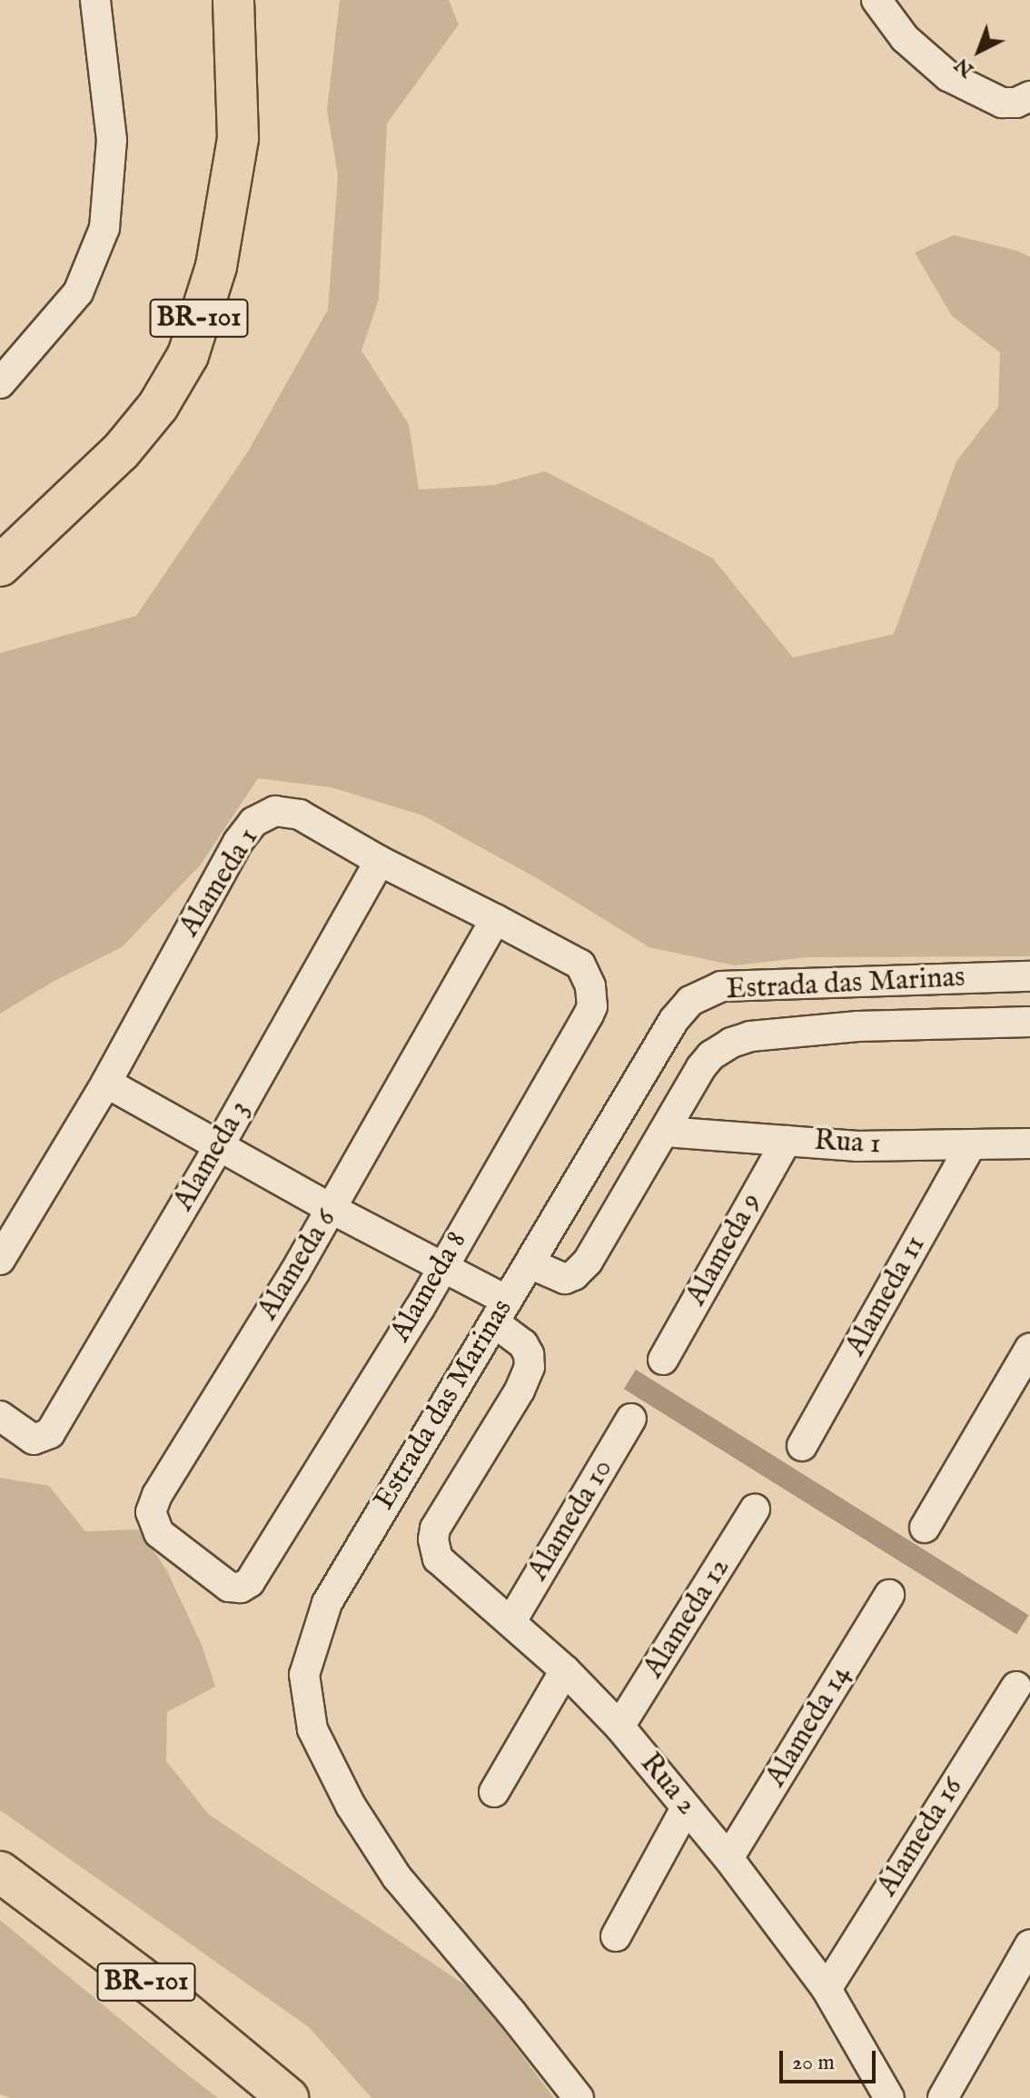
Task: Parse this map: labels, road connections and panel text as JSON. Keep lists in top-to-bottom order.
{
  "streets": {
    "highway": ["BR-101"],
    "street": [
      "Alameda 1",
      "Estrada das Marinas",
      "Rua 1",
      "Alameda 3",
      "Alameda 9",
      "Alameda 6",
      "Alameda 8",
      "Alameda 11",
      "Alameda 10",
      "Alameda 12",
      "Alameda 14",
      "Rua 2",
      "Alameda 16"
    ]
  },
  "crossings": [
    ["Alameda 1", "Alameda 3"],
    ["Alameda 1", "Alameda 6"],
    ["Alameda 1", "Alameda 8"],
    ["Alameda 1", "Rua 2"],
    ["Estrada das Marinas", "Rua 2"],
    ["Rua 1", "Alameda 9"],
    ["Rua 1", "Alameda 11"],
    ["Alameda 3", "Rua 2"],
    ["Alameda 6", "Alameda 8"],
    ["Alameda 6", "Rua 2"],
    ["Alameda 8", "Rua 2"],
    ["Alameda 10", "Rua 2"],
    ["Alameda 12", "Rua 2"],
    ["Alameda 14", "Rua 2"],
    ["Rua 2", "Alameda 16"]
  ],
  "scale_bar": "20 m",
  "north": "bottom left"
}
